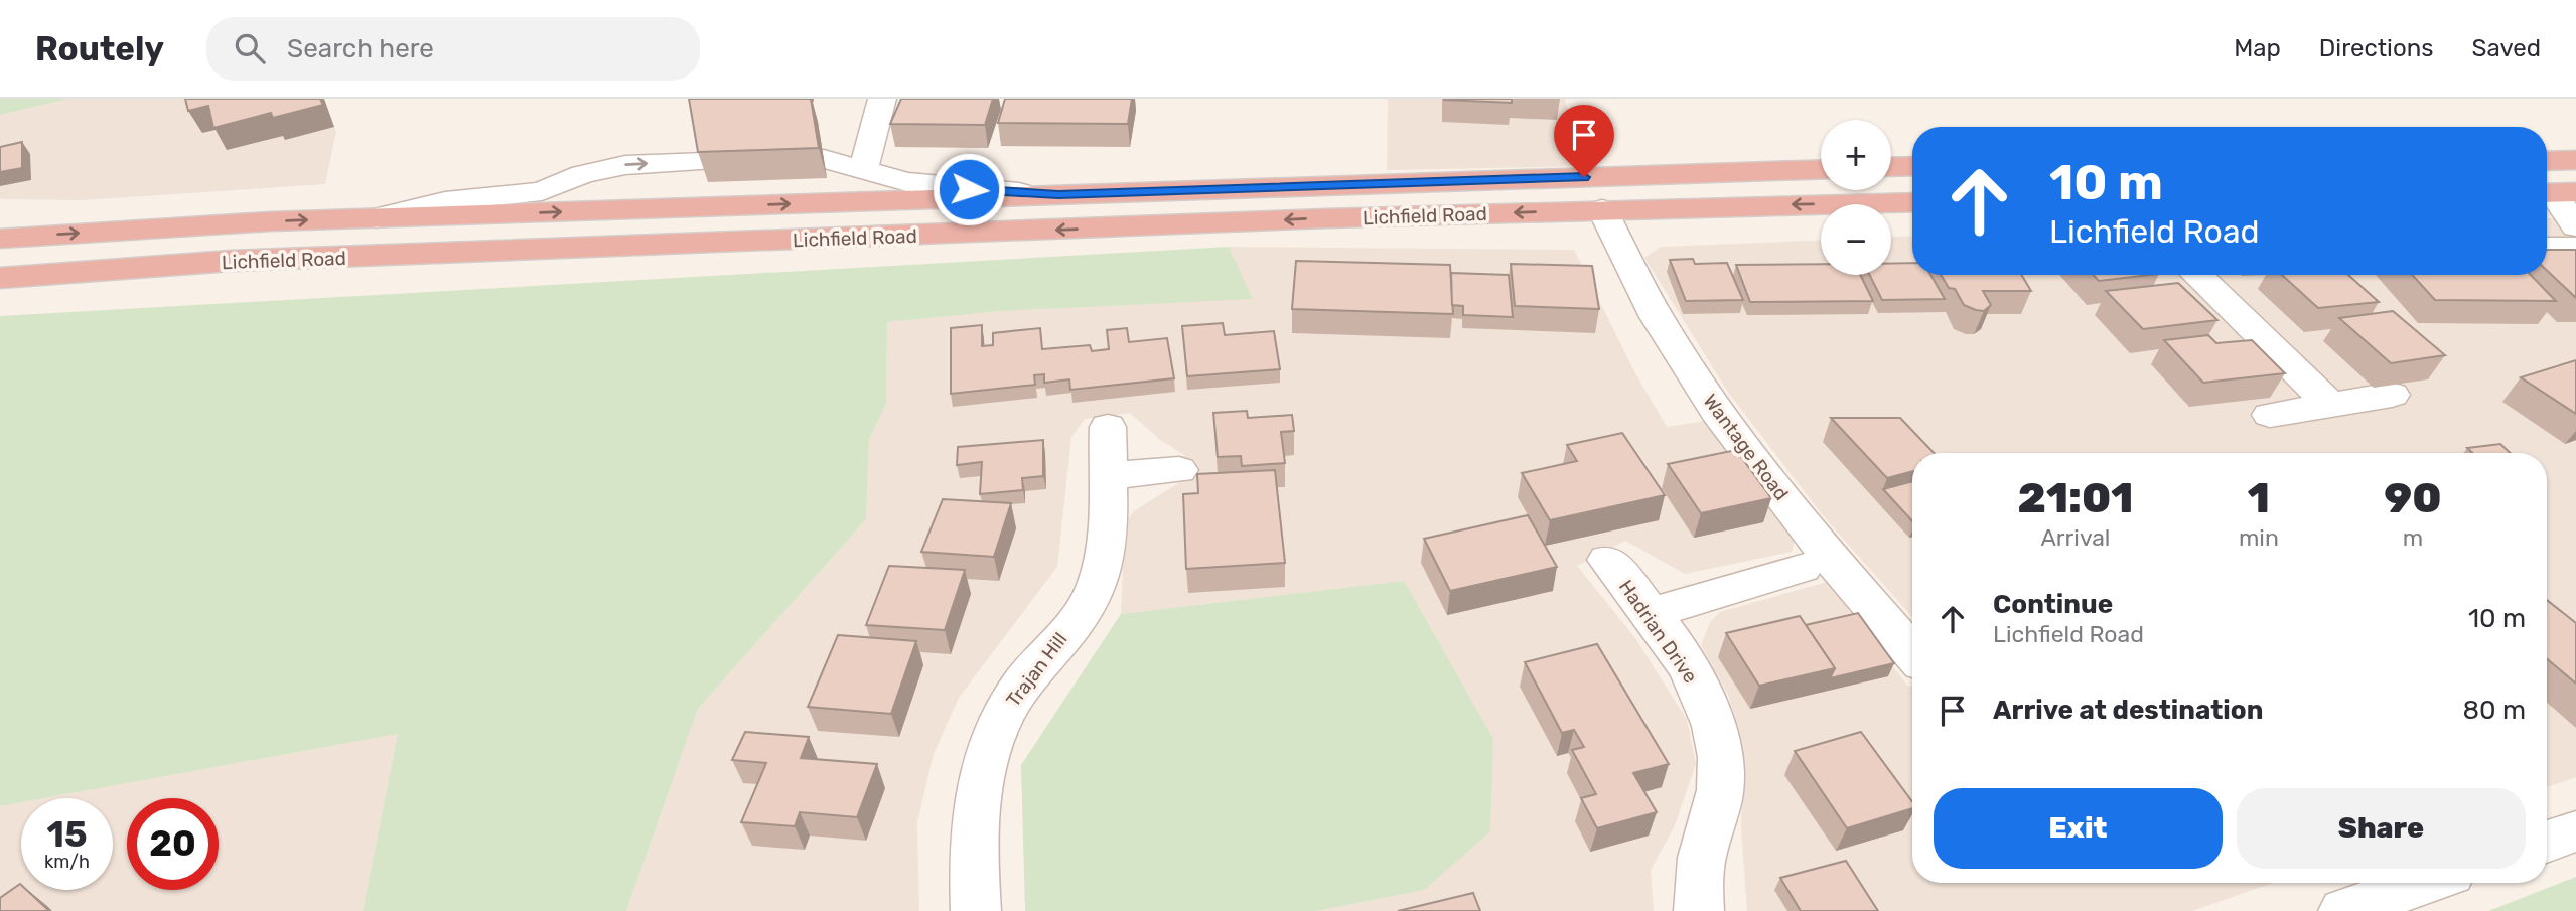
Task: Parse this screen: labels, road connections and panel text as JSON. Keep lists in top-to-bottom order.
{
  "streets": {
    "highway": ["Lichfield Road"],
    "street": ["Wantage Road", "Hadrian Drive", "Trajan Hill"]
  },
  "crossings": [
    ["Lichfield Road", "Wantage Road"]
  ],
  "page": {
    "header": "Routely",
    "search": "Search here",
    "nav": ["Map", "Directions", "Saved"],
    "map_buttons": ["+", "−"],
    "turn": ["10 m", "Lichfield Road"],
    "eta": [
      "21:01",
      "Arrival",
      "1",
      "min",
      "90",
      "m"
    ],
    "list": [
      {
        "name": "Continue",
        "note": "Lichfield Road",
        "value": "10 m"
      },
      {
        "name": "Arrive at destination",
        "value": "80 m"
      }
    ],
    "buttons": ["Exit", "Share"],
    "speed": "15 km/h",
    "limit": "20"
  }
}
